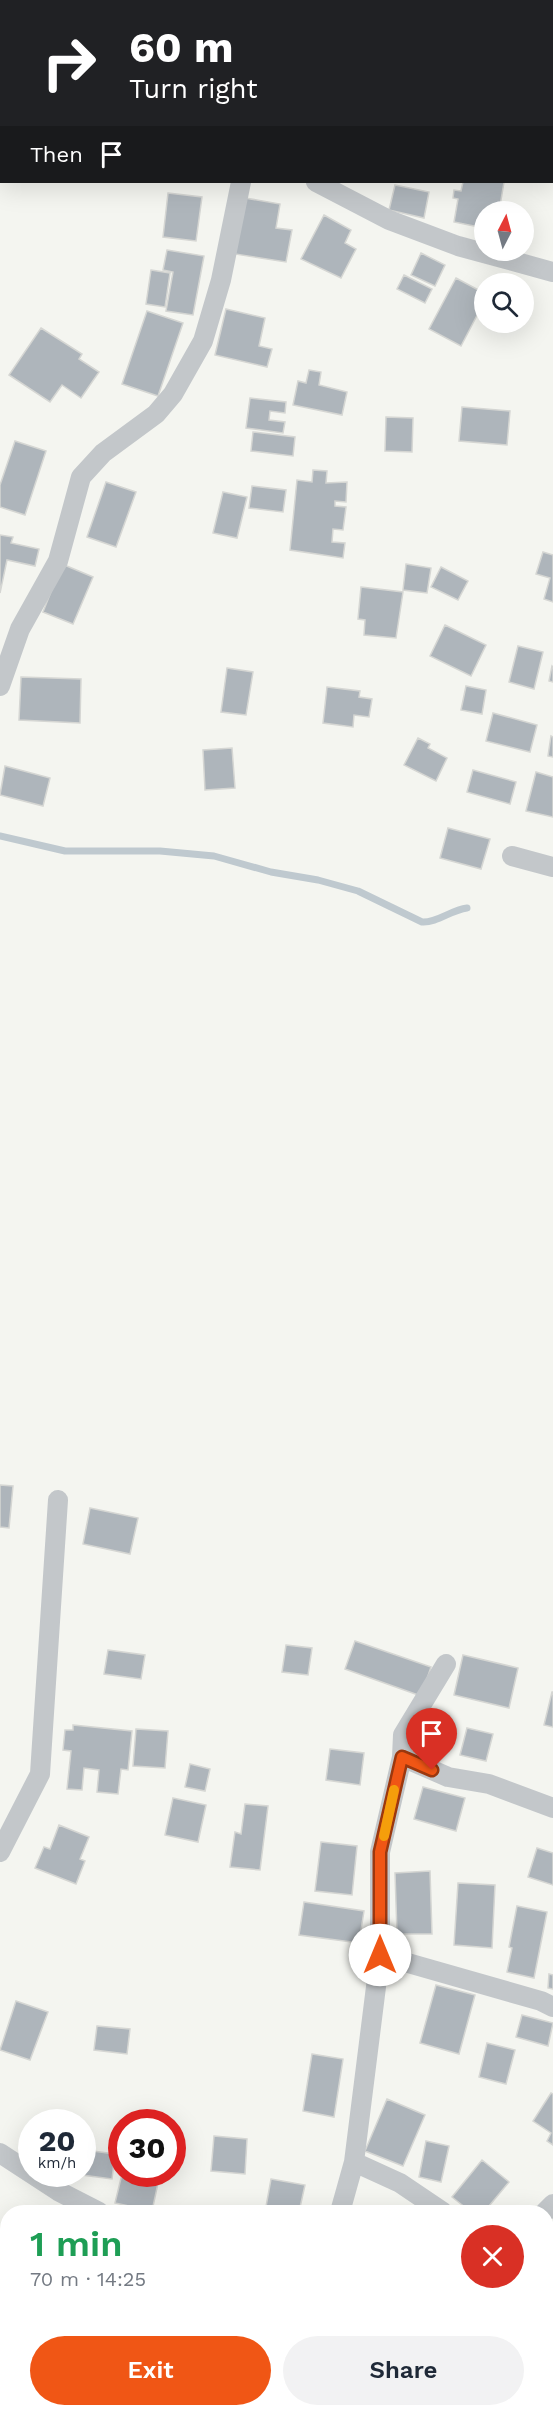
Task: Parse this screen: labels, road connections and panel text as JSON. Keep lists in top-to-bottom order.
{
  "north": "top",
  "page": {
    "turn": ["60 m", "Turn right"],
    "then": "Then",
    "speed": "20 km/h",
    "limit": "30",
    "heading": ["1 min", "70 m · 14:25"],
    "buttons": ["Exit", "Share"]
  }
}
